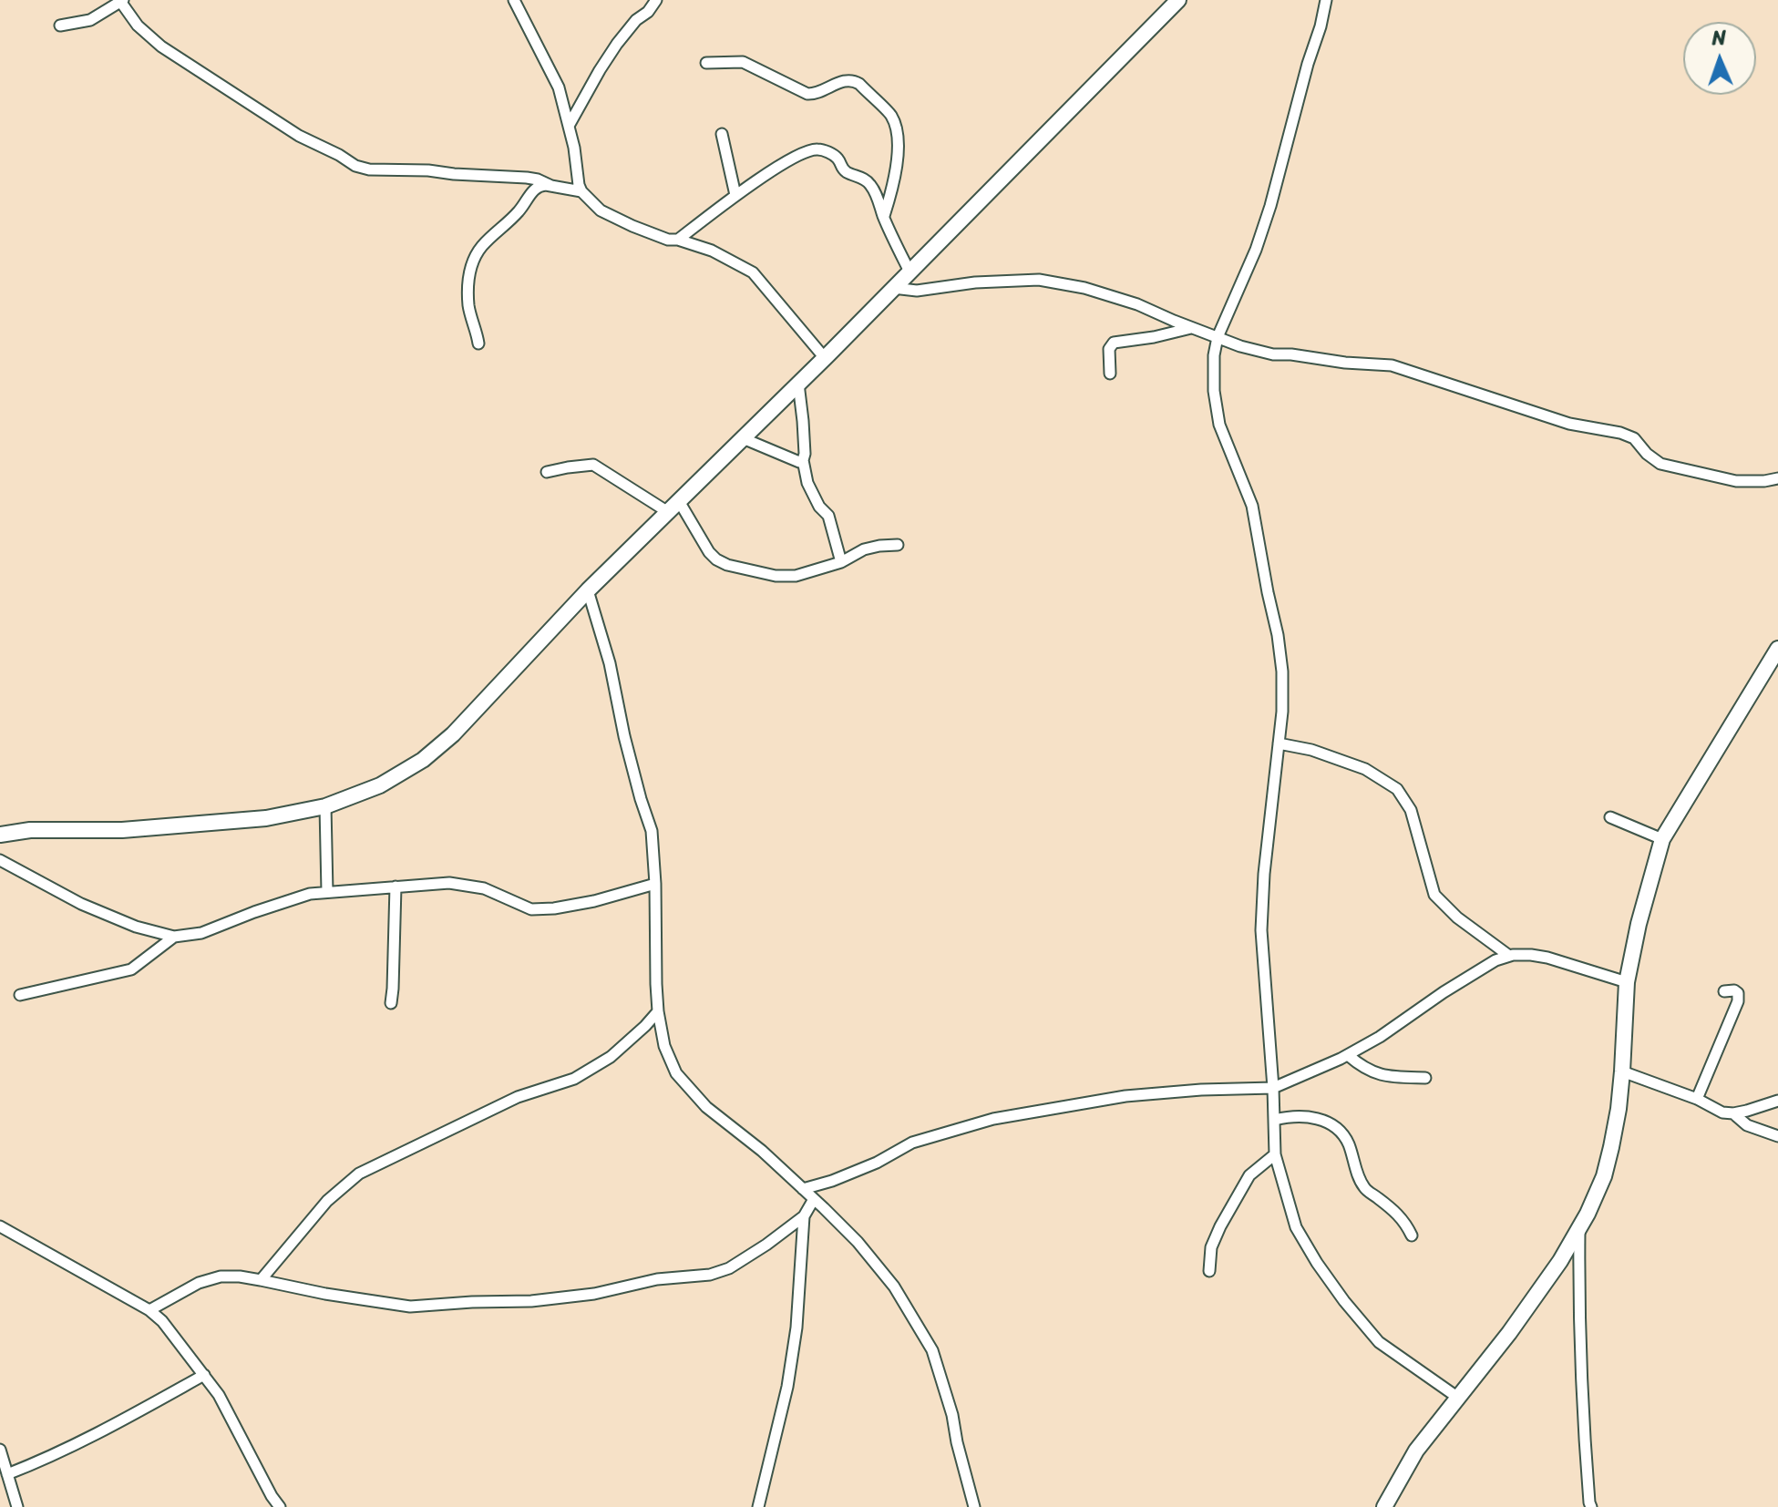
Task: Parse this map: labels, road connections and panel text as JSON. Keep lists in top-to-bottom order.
{
  "north": "top"
}
